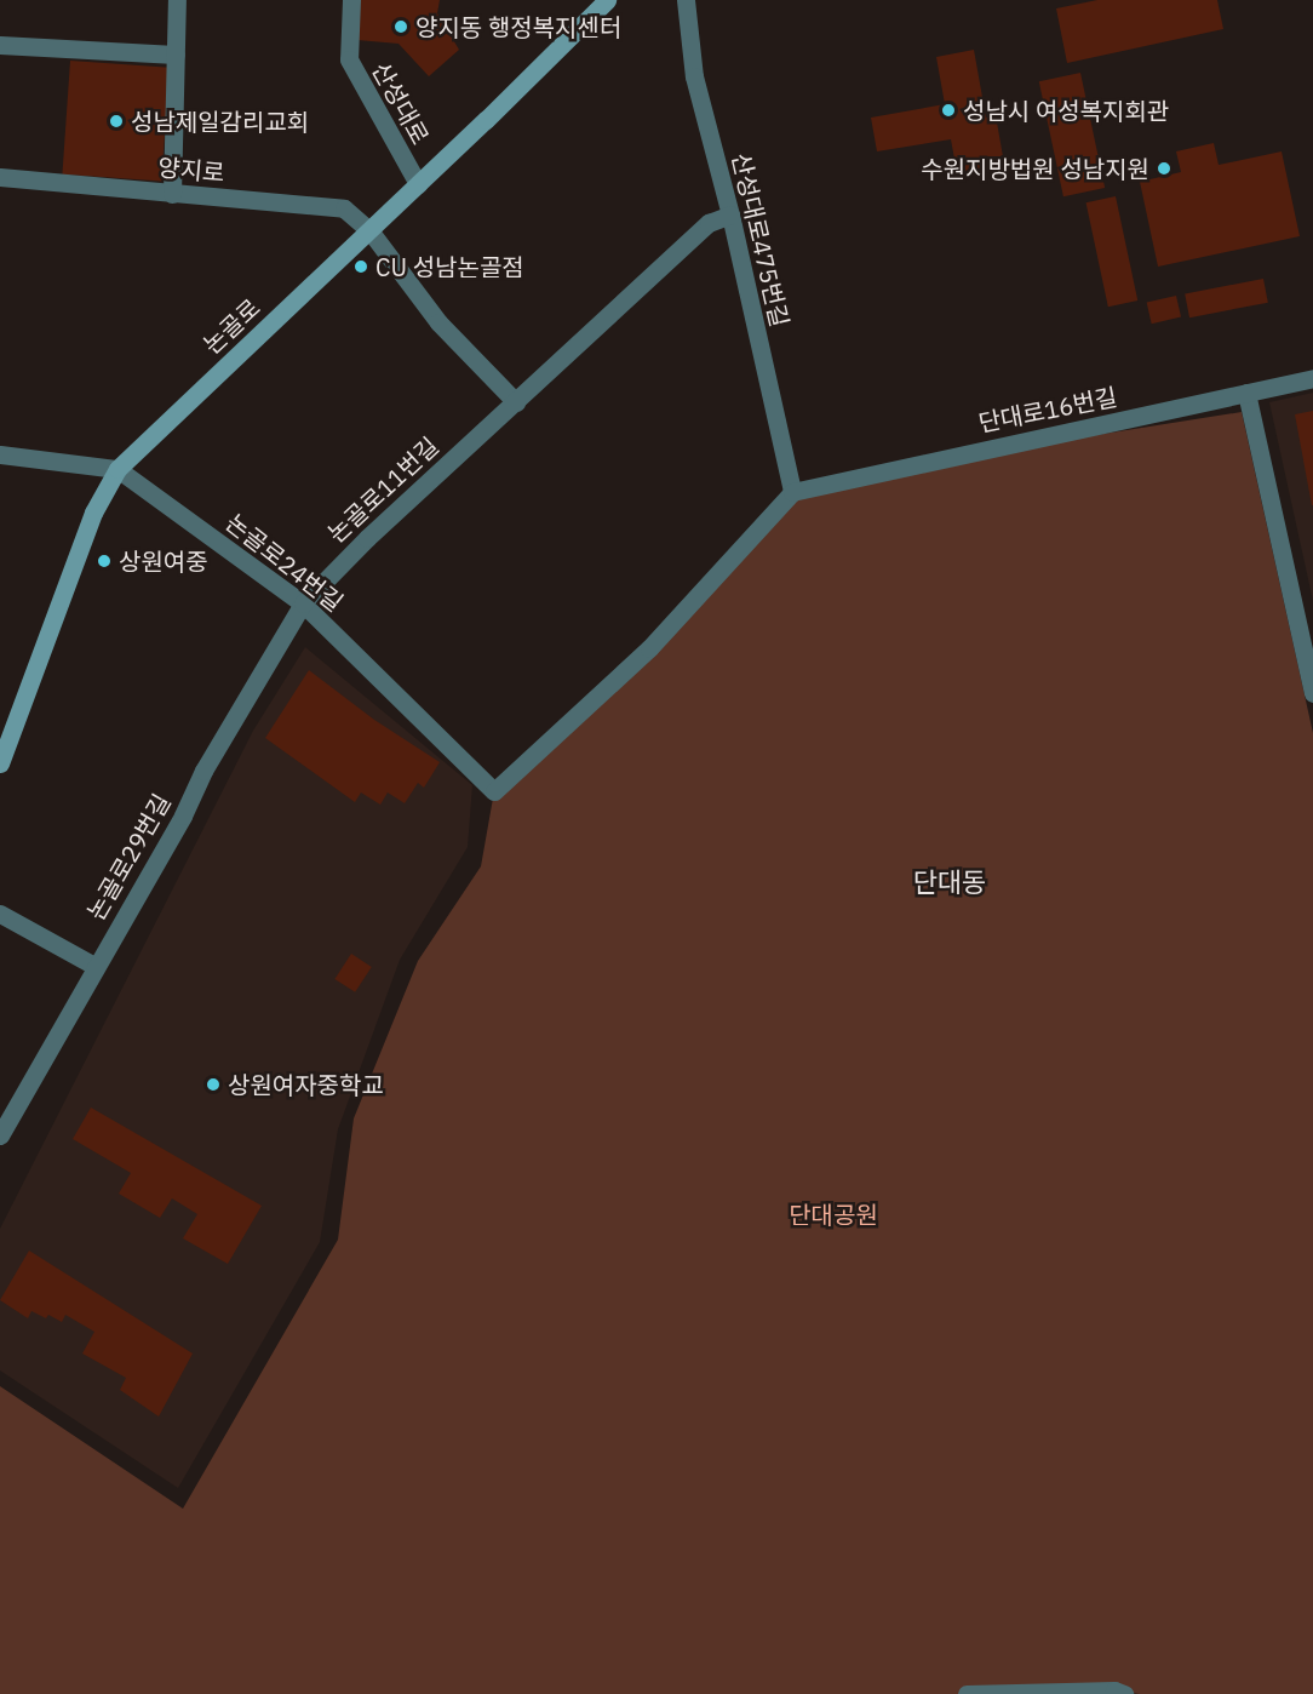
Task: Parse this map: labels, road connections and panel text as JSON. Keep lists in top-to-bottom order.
{
  "streets": {
    "street": [
      "산성대로",
      "양지로",
      "산성대로475번길",
      "논골로",
      "단대로16번길",
      "논골로11번길",
      "논골로24번길",
      "논골로29번길"
    ]
  },
  "crossings": [
    ["산성대로", "논골로"],
    ["양지로", "논골로"],
    ["산성대로475번길", "단대로16번길"],
    ["산성대로475번길", "논골로11번길"],
    ["산성대로475번길", "논골로24번길"],
    ["논골로", "논골로24번길"],
    ["단대로16번길", "논골로24번길"],
    ["논골로11번길", "논골로24번길"],
    ["논골로11번길", "논골로29번길"]
  ],
  "districts": ["단대동"],
  "parks": ["단대공원"],
  "places": [
    "양지동 행정복지센터",
    "성남시 여성복지회관",
    "성남제일감리교회",
    "수원지방법원 성남지원",
    "CU 성남논골점",
    "상원여중",
    "상원여자중학교"
  ]
}
